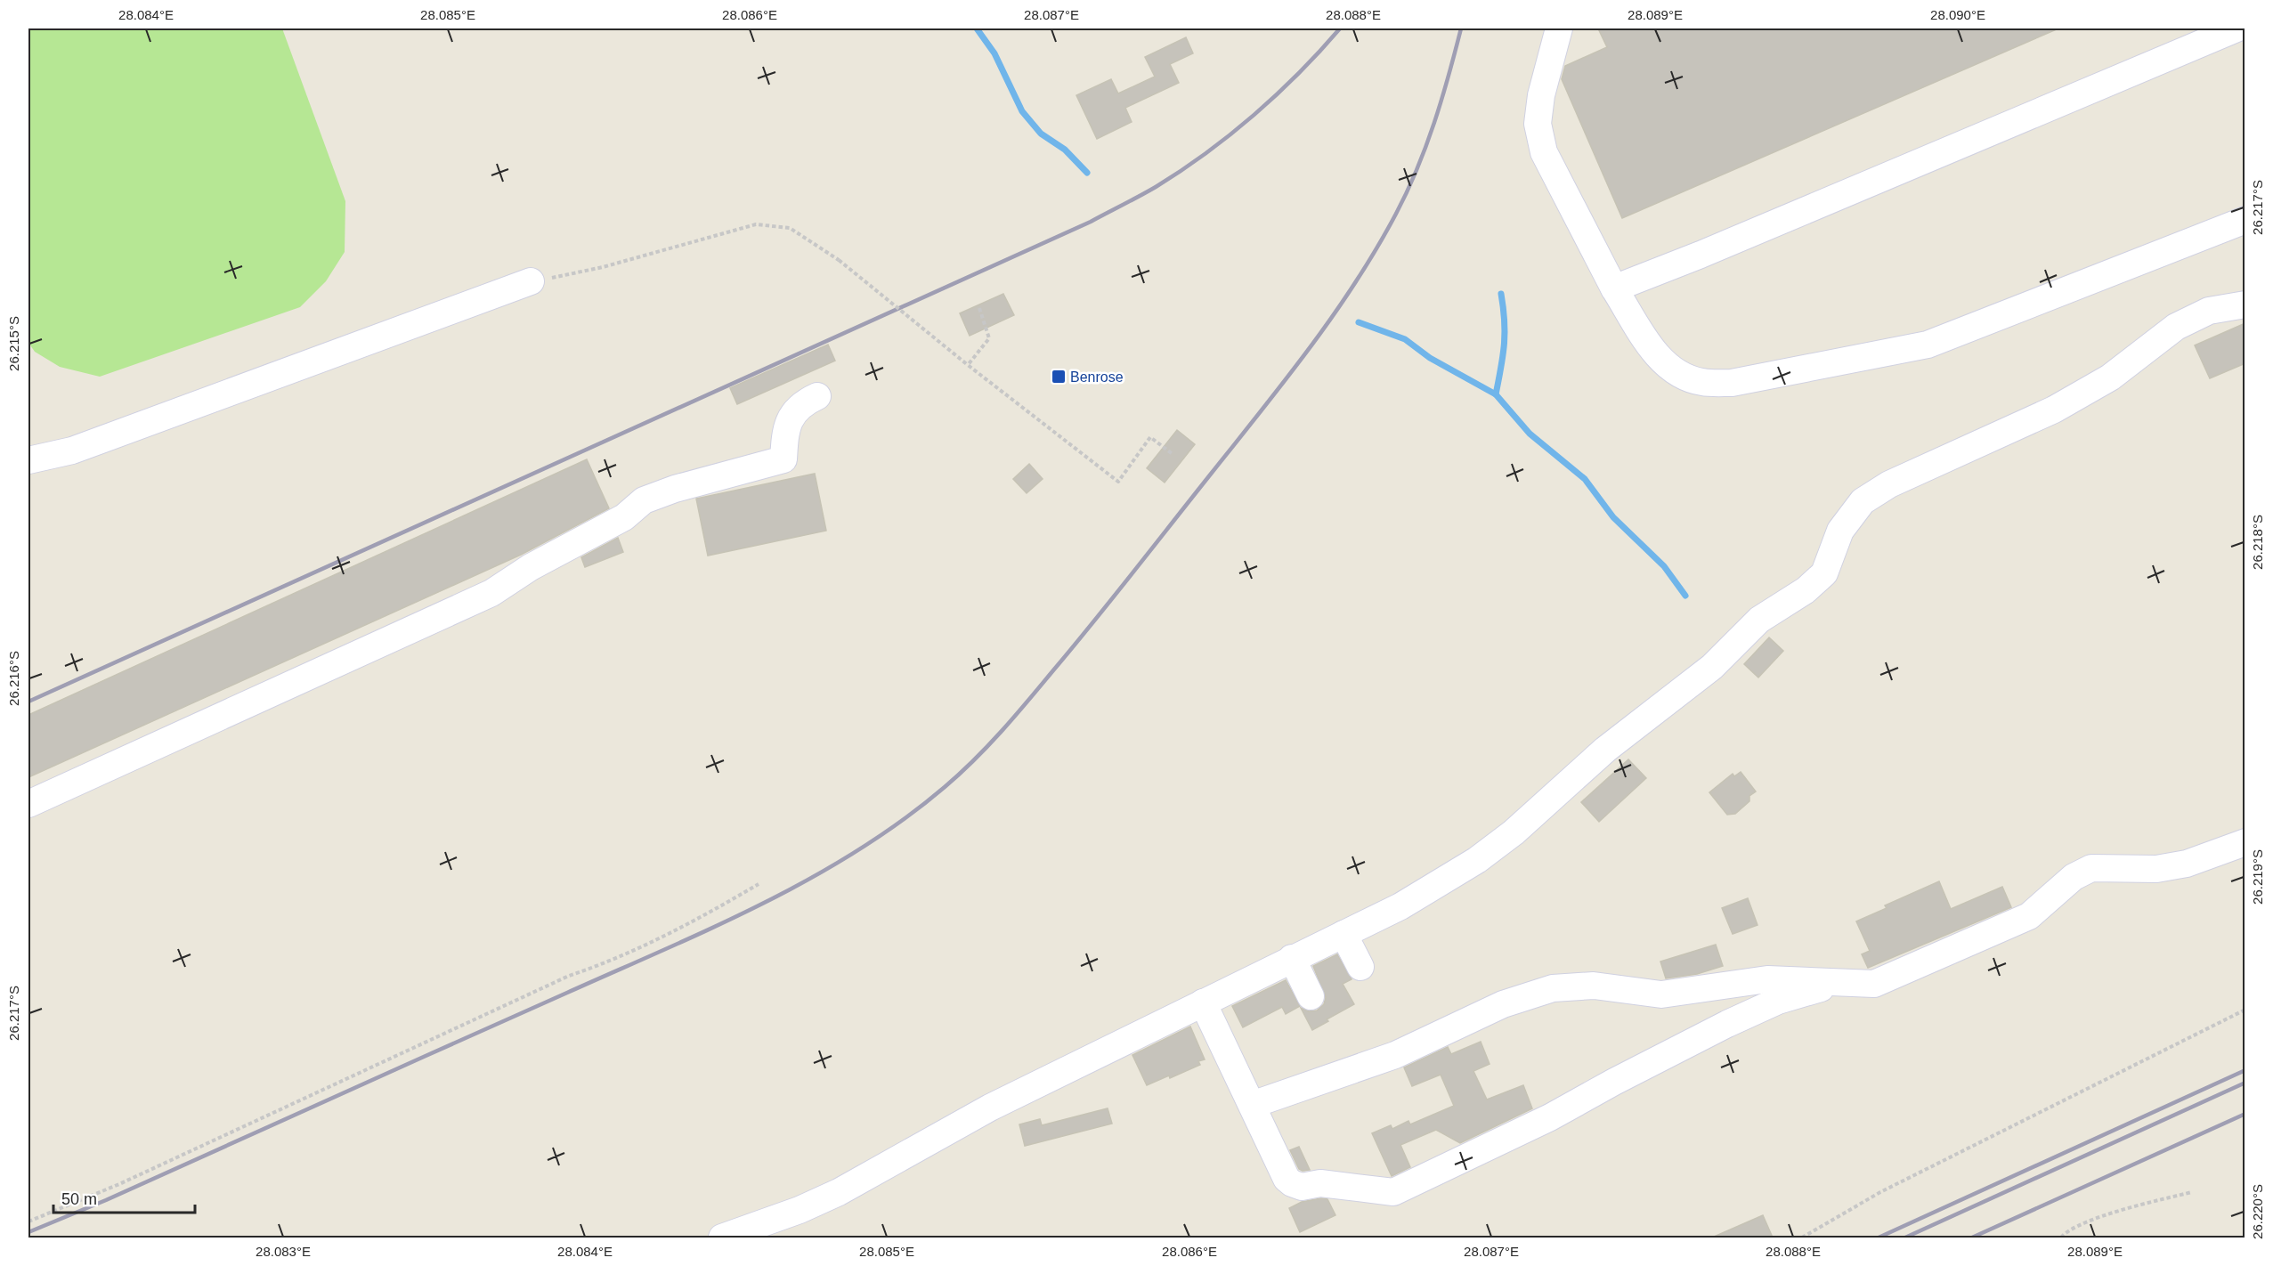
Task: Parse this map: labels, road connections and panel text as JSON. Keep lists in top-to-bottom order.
{
  "places": {
    "transit": ["Benrose"]
  },
  "scale_bar": "50 m",
  "coordinates": [
    "28.084°E",
    "28.085°E",
    "28.086°E",
    "28.087°E",
    "28.088°E",
    "28.089°E",
    "28.090°E",
    "26.217°S",
    "26.215°S",
    "26.218°S",
    "26.216°S",
    "26.219°S",
    "26.220°S",
    "28.083°E"
  ]
}
